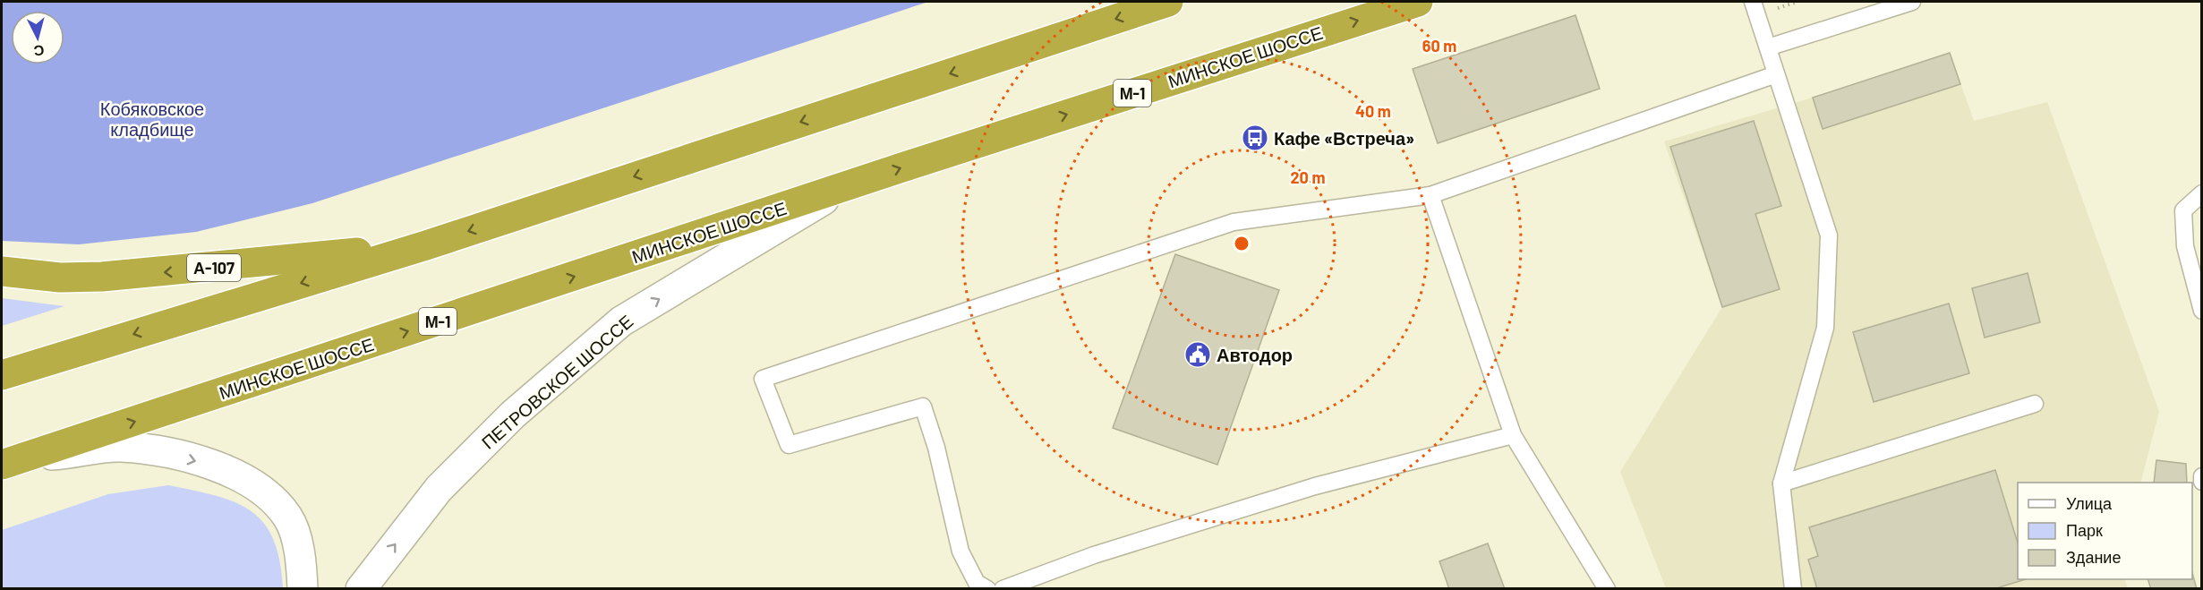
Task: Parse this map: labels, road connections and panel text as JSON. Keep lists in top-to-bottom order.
{
  "streets": {
    "highway": ["МИНСКОЕ ШОССЕ", "М-1", "А-107"],
    "main road": ["ПЕТРОВСКОЕ ШОССЕ"]
  },
  "crossings": [
    ["МИНСКОЕ ШОССЕ", "ПЕТРОВСКОЕ ШОССЕ"]
  ],
  "one_way": ["ПЕТРОВСКОЕ ШОССЕ"],
  "parks": ["Кобяковское кладбище"],
  "places": {
    "bus stop": ["Кафе «Встреча»"],
    "public building": ["Автодор"]
  },
  "legend": ["Улица", "Парк", "Здание"],
  "north": "bottom",
  "rings": ["60 m", "40 m", "20 m"]
}
